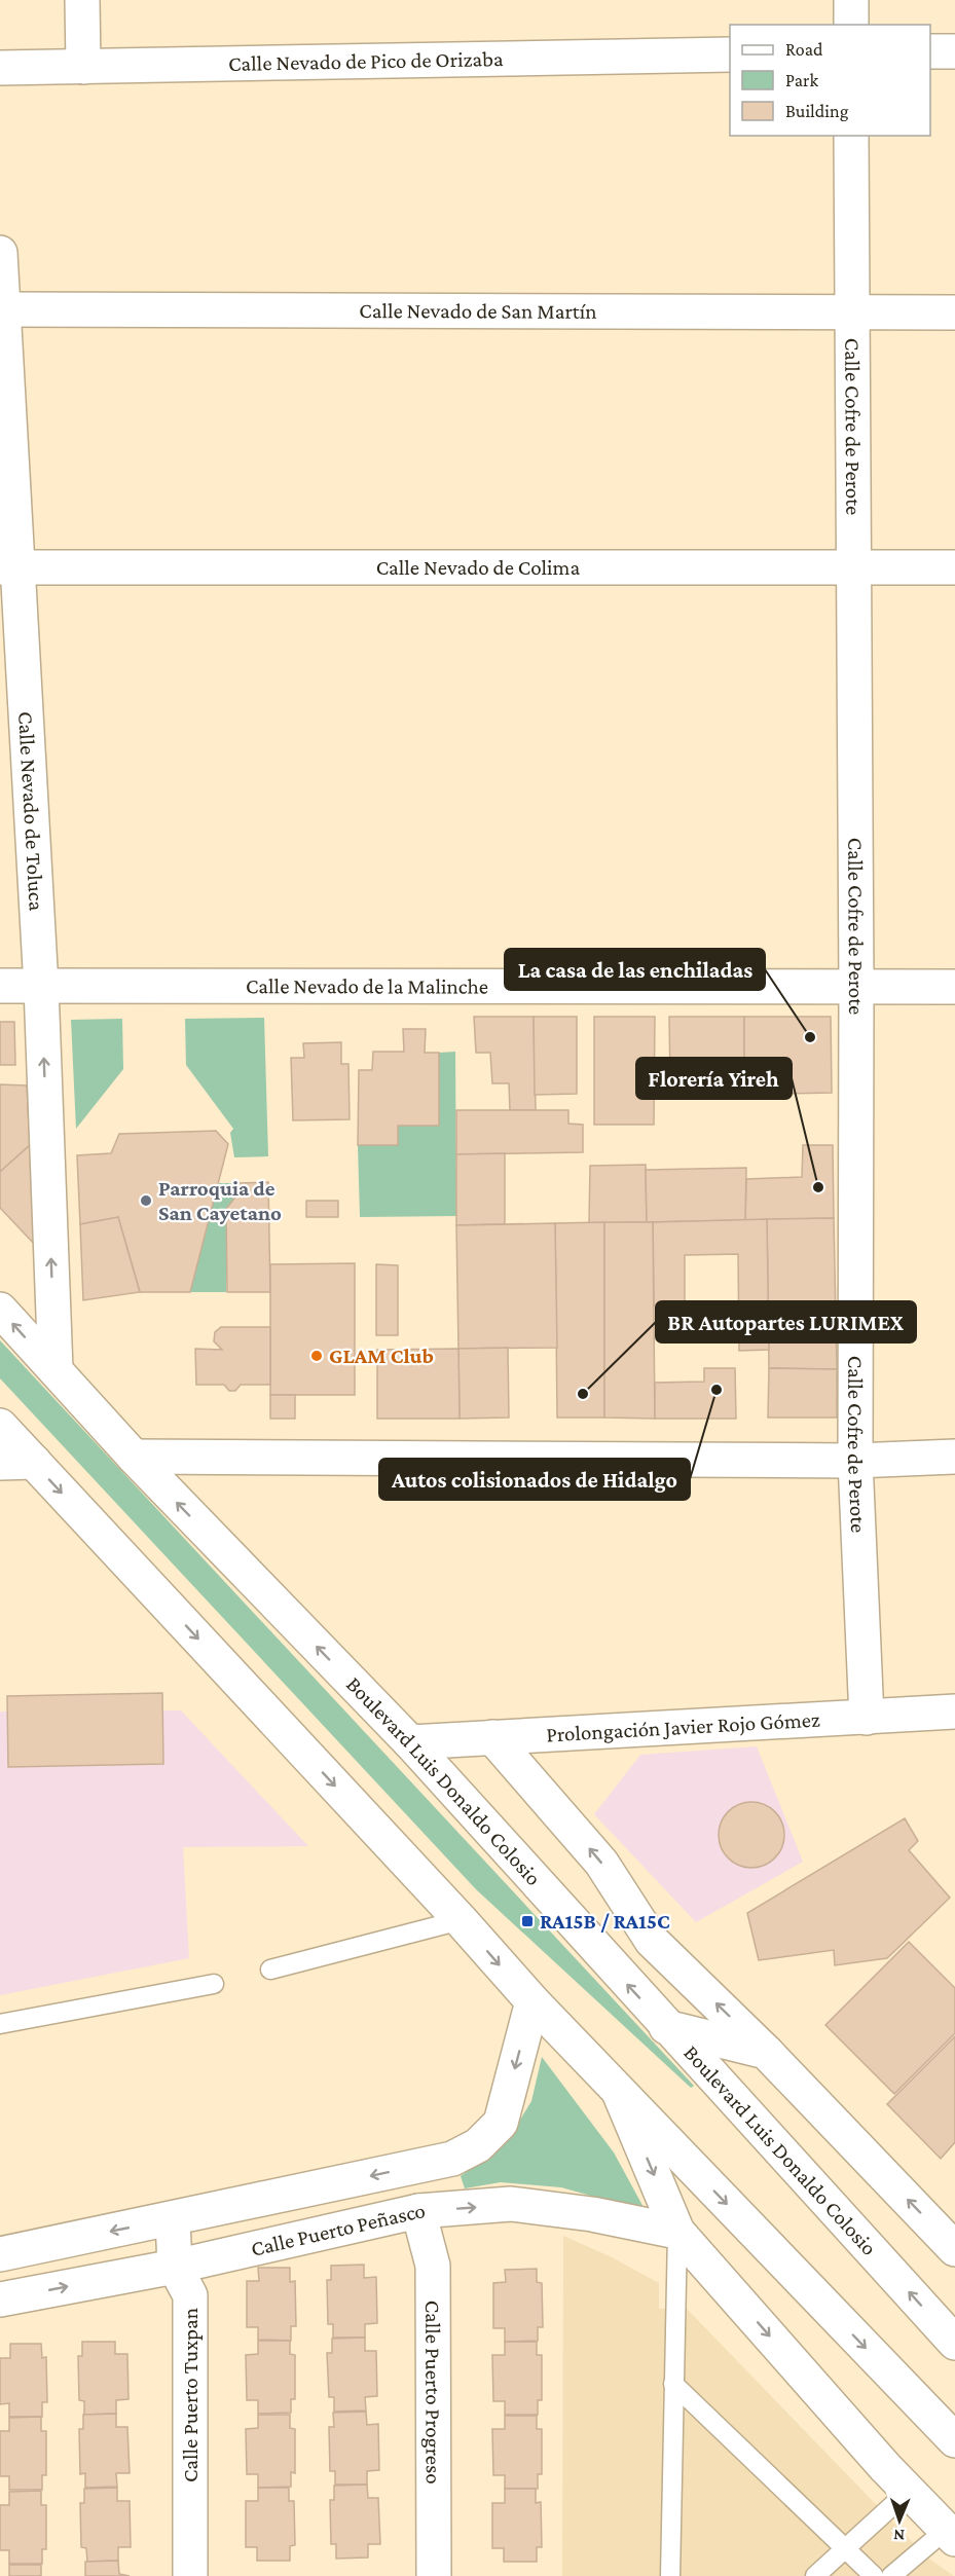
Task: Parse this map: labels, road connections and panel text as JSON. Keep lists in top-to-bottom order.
{
  "streets": {
    "street": [
      "Calle Nevado de Pico de Orizaba",
      "Calle Nevado de San Martín",
      "Calle Cofre de Perote",
      "Calle Nevado de Colima",
      "Calle Nevado de Toluca",
      "Calle Nevado de la Malinche",
      "Prolongación Javier Rojo Gómez",
      "Boulevard Luis Donaldo Colosio",
      "Calle Puerto Peñasco",
      "Calle Puerto Progreso",
      "Calle Puerto Tuxpan"
    ]
  },
  "crossings": [
    ["Calle Nevado de San Martín", "Calle Cofre de Perote"],
    ["Calle Nevado de San Martín", "Calle Nevado de Toluca"],
    ["Calle Cofre de Perote", "Calle Nevado de Colima"],
    ["Calle Cofre de Perote", "Calle Nevado de la Malinche"],
    ["Calle Cofre de Perote", "Prolongación Javier Rojo Gómez"],
    ["Calle Nevado de Colima", "Calle Nevado de Toluca"],
    ["Calle Nevado de Toluca", "Calle Nevado de la Malinche"],
    ["Calle Nevado de Toluca", "Boulevard Luis Donaldo Colosio"],
    ["Prolongación Javier Rojo Gómez", "Boulevard Luis Donaldo Colosio"],
    ["Calle Puerto Peñasco", "Calle Puerto Progreso"],
    ["Calle Puerto Peñasco", "Calle Puerto Tuxpan"]
  ],
  "places": {
    "other": [
      "La casa de las enchiladas",
      "Florería Yireh",
      "Parroquia de San Cayetano",
      "GLAM Club",
      "Autos colisionados de Hidalgo",
      "BR Autopartes LURIMEX"
    ],
    "transit": ["RA15B / RA15C"]
  },
  "legend": ["Road", "Park", "Building"],
  "north": "bottom"
}
